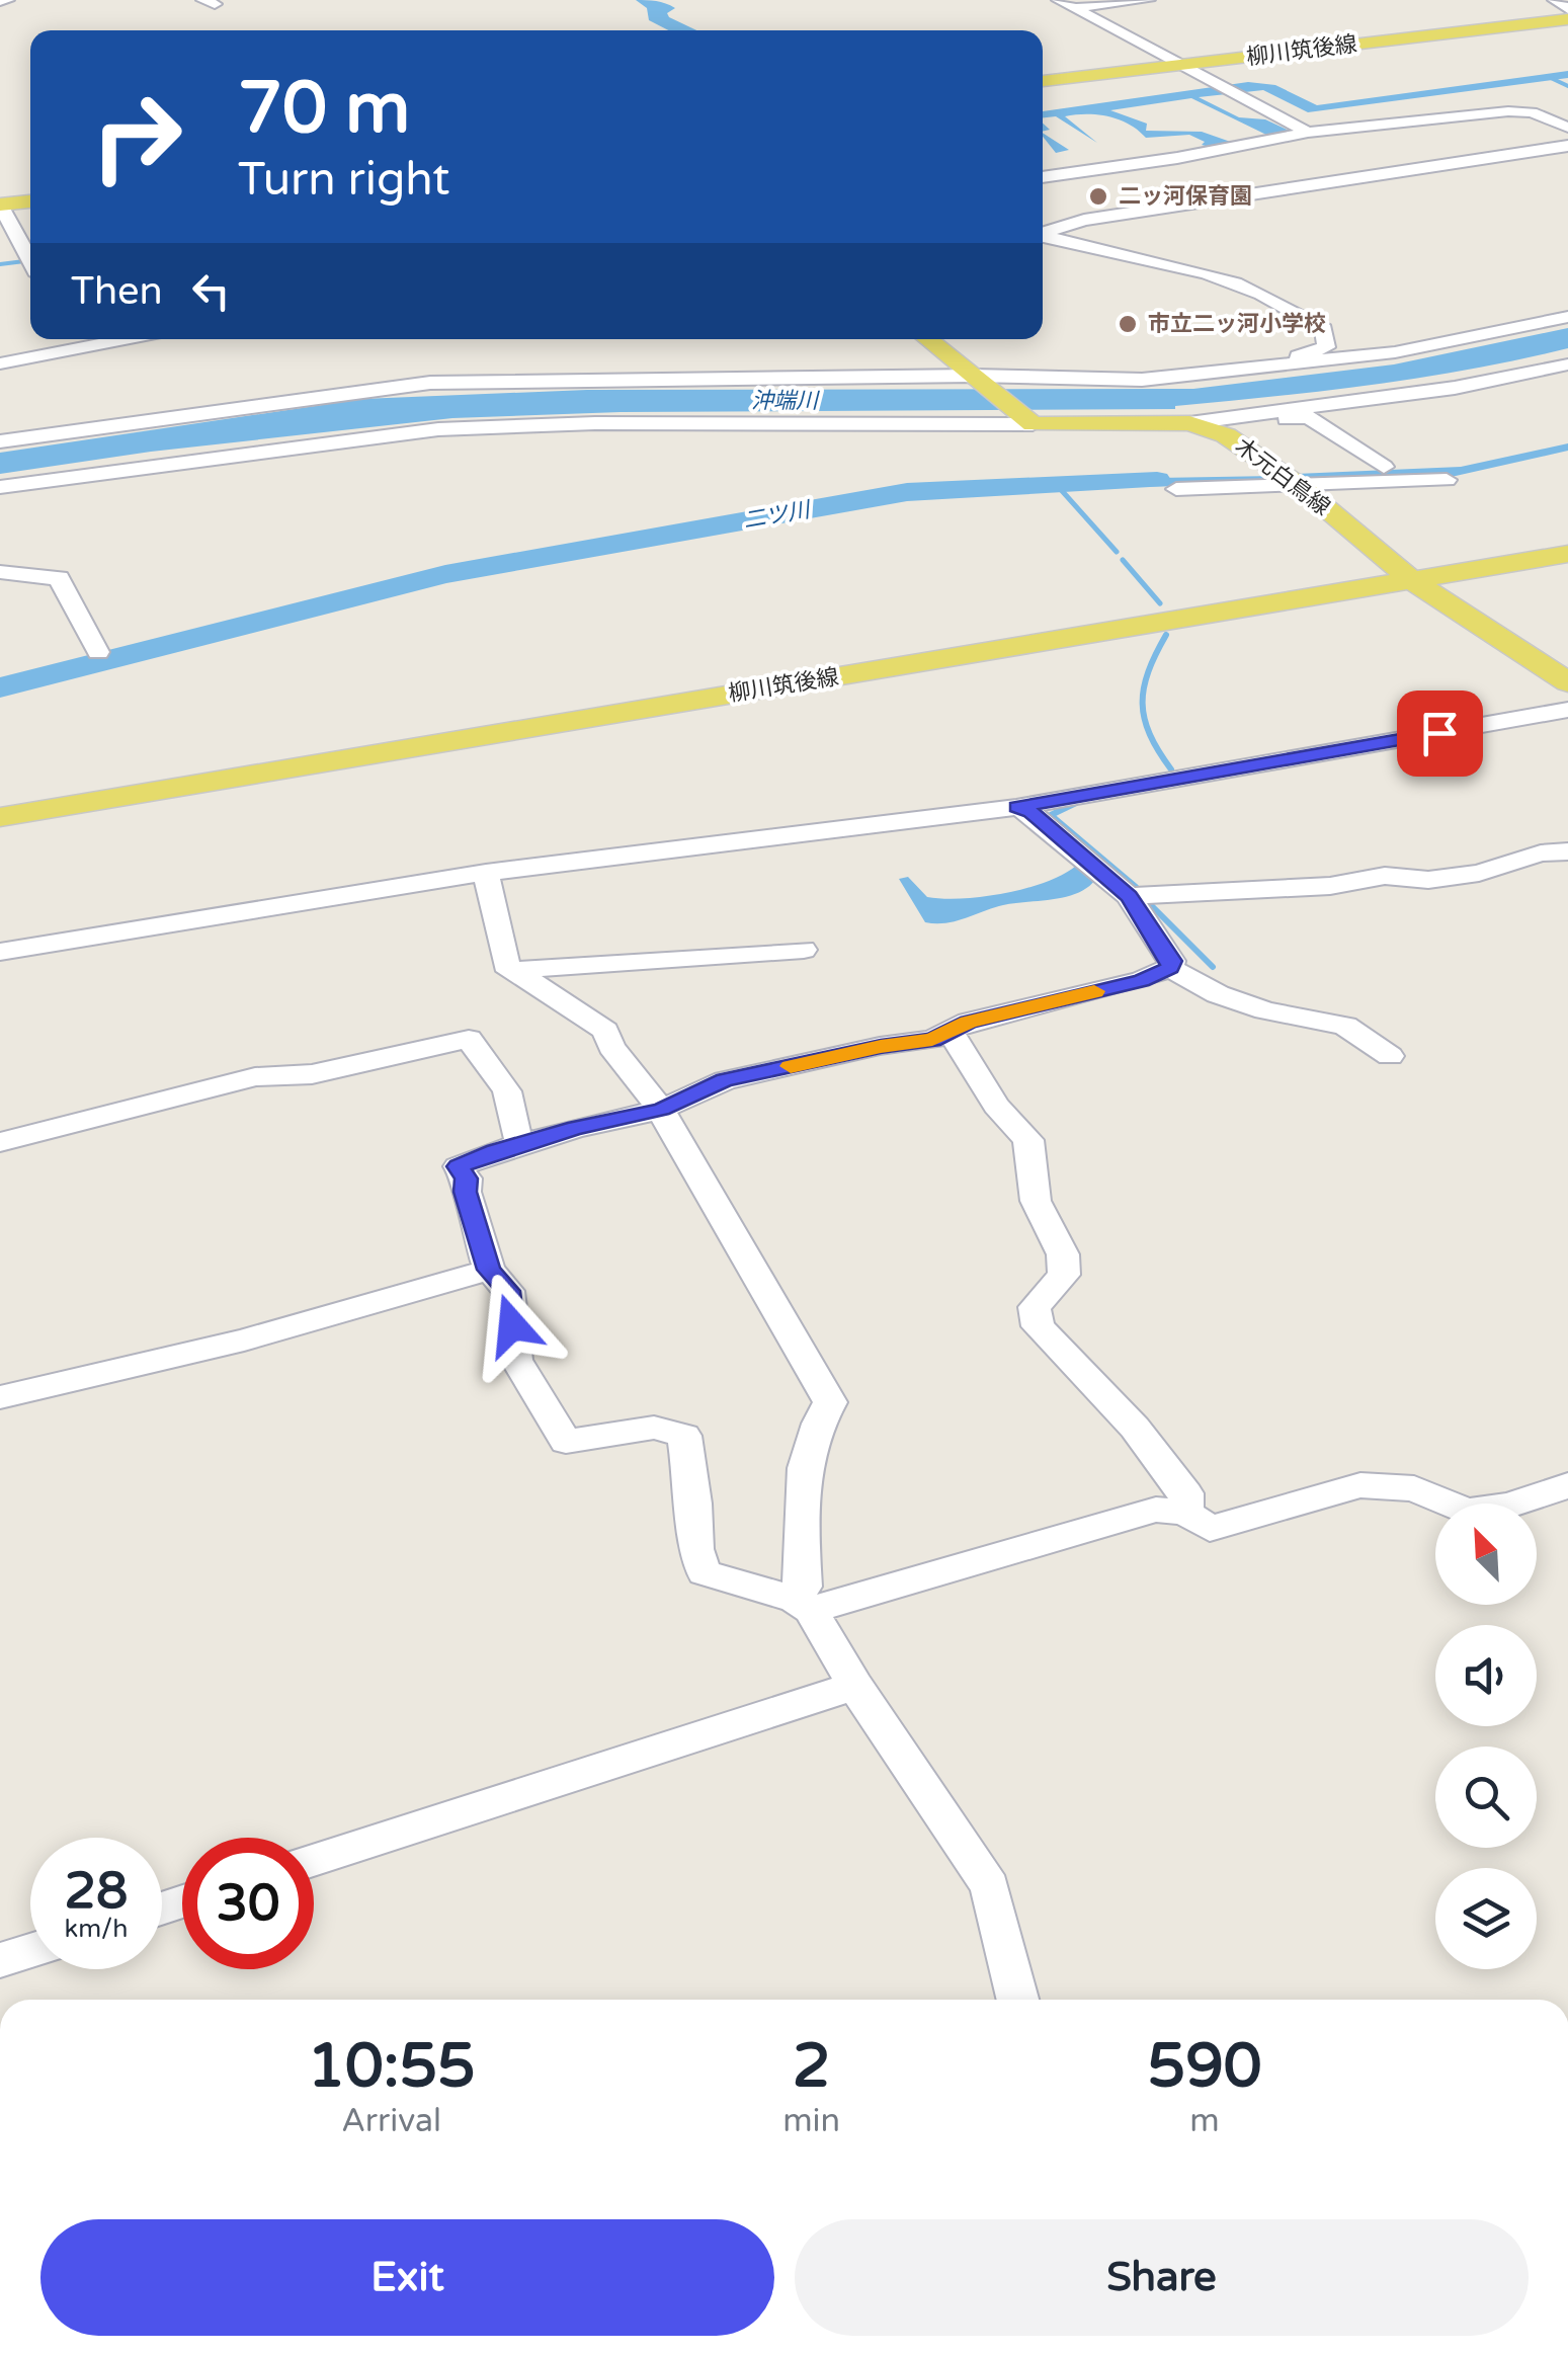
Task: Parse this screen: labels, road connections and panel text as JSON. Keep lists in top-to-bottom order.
{
  "streets": {
    "main road": ["柳川筑後線", "木元白鳥線"]
  },
  "crossings": [
    ["柳川筑後線", "木元白鳥線"]
  ],
  "water": ["沖端川", "二ツ川"],
  "places": ["二ッ河保育園", "市立二ッ河小学校"],
  "north": "top left",
  "page": {
    "turn": ["70 m", "Turn right"],
    "then": "Then",
    "speed": "28 km/h",
    "limit": "30",
    "eta": [
      "10:55",
      "Arrival",
      "2",
      "min",
      "590",
      "m"
    ],
    "buttons": ["Exit", "Share"]
  }
}
